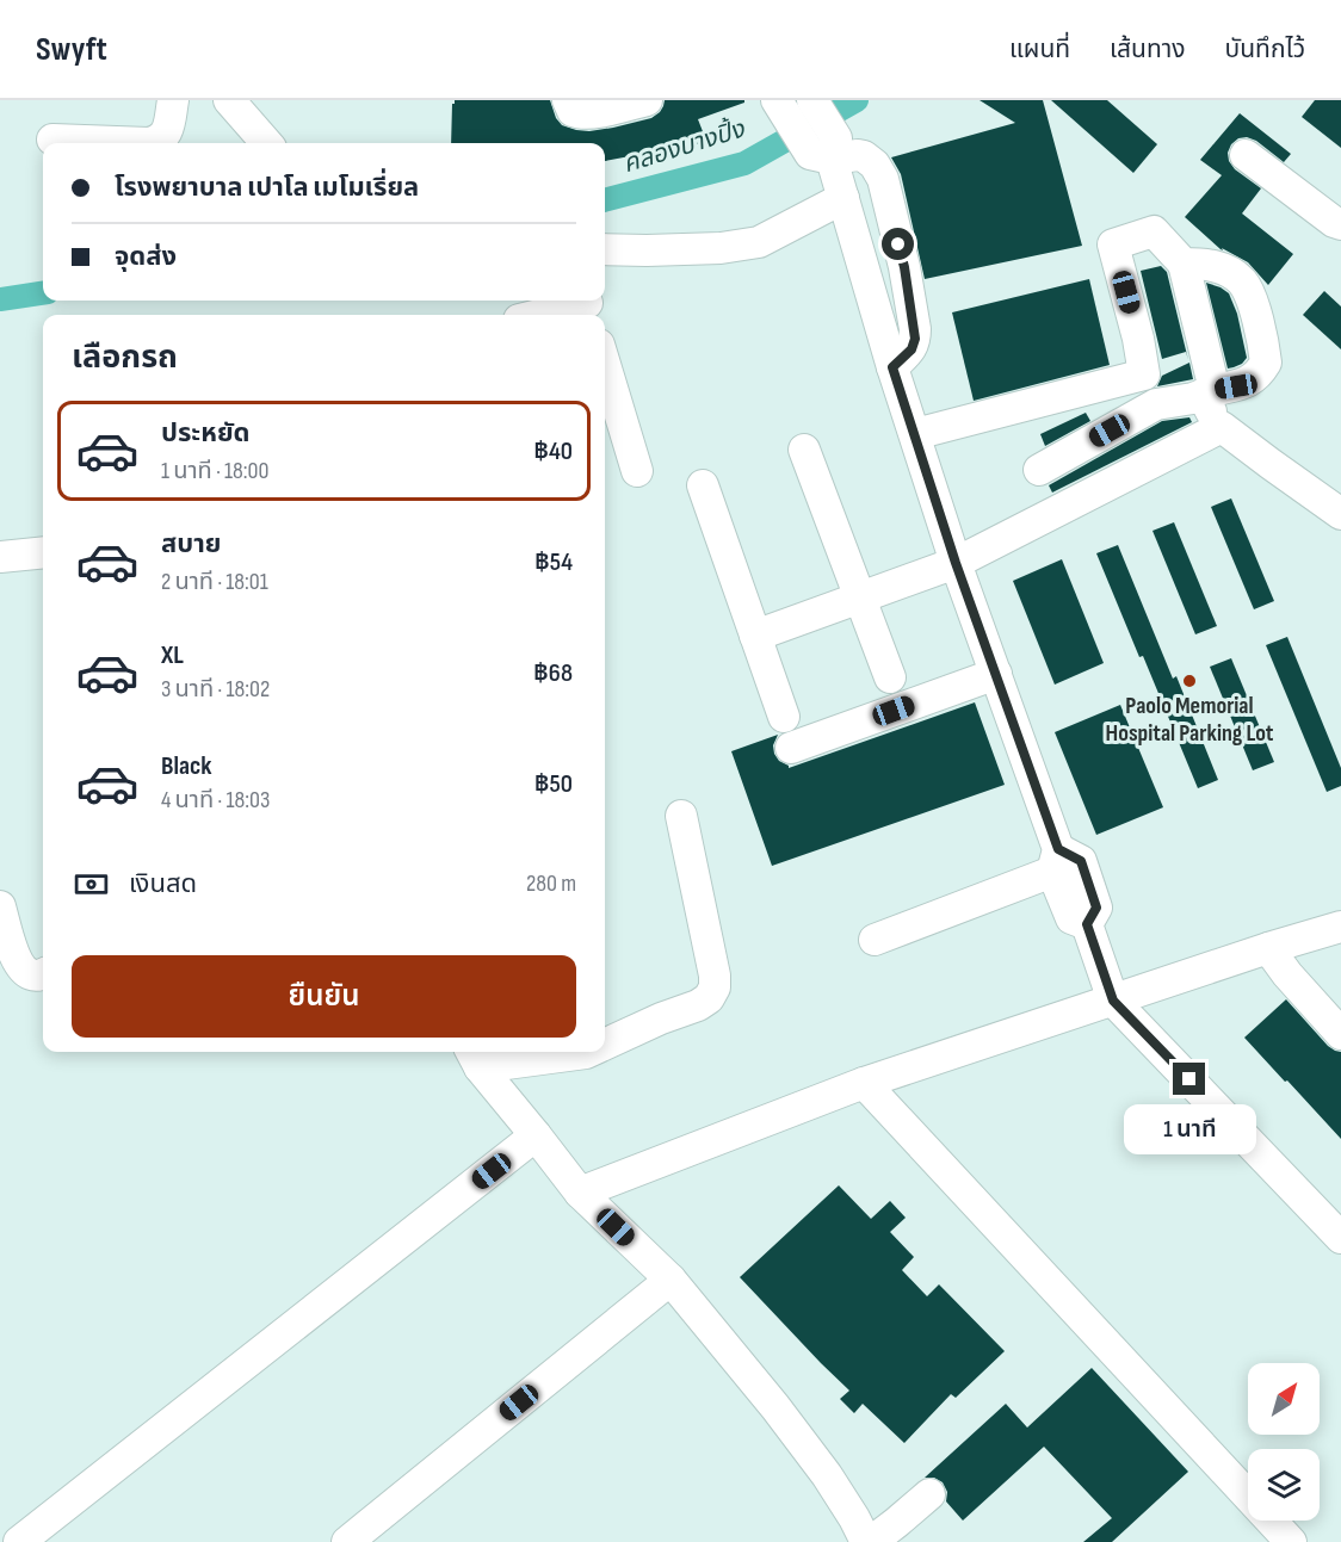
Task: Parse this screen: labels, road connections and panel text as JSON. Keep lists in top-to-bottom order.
{
  "water": ["คลองบางปิ้ง"],
  "places": ["Paolo Memorial Hospital Parking Lot"],
  "north": "top right",
  "page": {
    "header": "Swyft",
    "nav": ["แผนที่", "เส้นทาง", "บันทึกไว้"],
    "banner": ["โรงพยาบาล เปาโล เมโมเรี่ยล", "จุดส่ง"],
    "heading": "เลือกรถ",
    "list": [
      {
        "name": "ประหยัด",
        "note": "1 นาที · 18:00",
        "value": "฿40"
      },
      {
        "name": "สบาย",
        "note": "2 นาที · 18:01",
        "value": "฿54"
      },
      {
        "name": "XL",
        "note": "3 นาที · 18:02",
        "value": "฿68"
      },
      {
        "name": "Black",
        "note": "4 นาที · 18:03",
        "value": "฿50"
      }
    ],
    "pay": ["เงินสด", "280 m"],
    "buttons": "ยืนยัน",
    "bubble": "1 นาที"
  }
}
